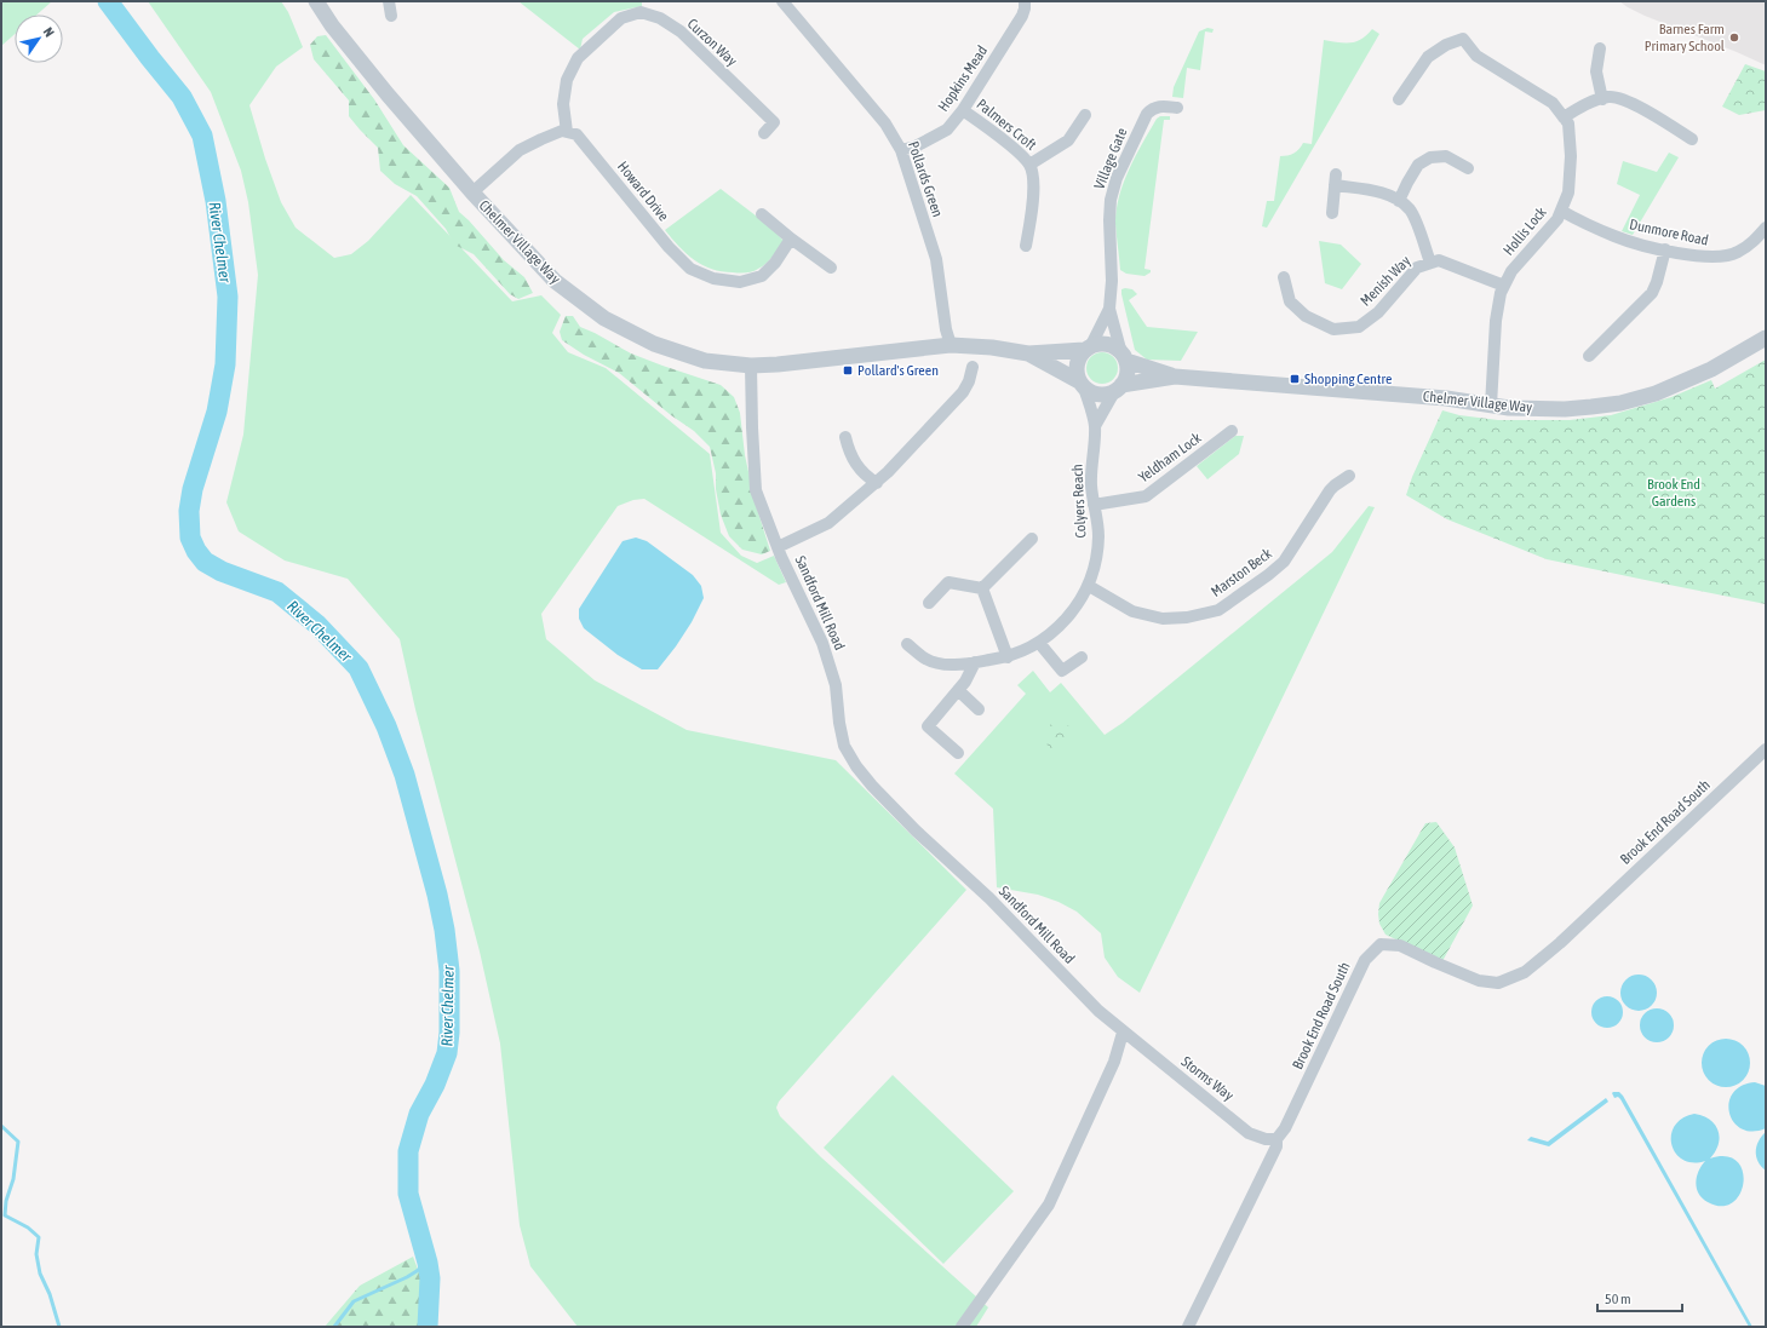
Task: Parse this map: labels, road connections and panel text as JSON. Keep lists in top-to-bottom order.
{
  "streets": {
    "street": [
      "Curzon Way",
      "Hopkins Mead",
      "Palmers Croft",
      "Village Gate",
      "Pollards Green",
      "Howard Drive",
      "Hollis Lock",
      "Dunmore Road",
      "Chelmer Village Way",
      "Menish Way",
      "Yeldham Lock",
      "Colyers Reach",
      "Marston Beck",
      "Sandford Mill Road",
      "Brook End Road South",
      "Storms Way"
    ]
  },
  "crossings": [
    ["Curzon Way", "Howard Drive"],
    ["Hopkins Mead", "Palmers Croft"],
    ["Hopkins Mead", "Pollards Green"],
    ["Village Gate", "Chelmer Village Way"],
    ["Village Gate", "Colyers Reach"],
    ["Pollards Green", "Chelmer Village Way"],
    ["Hollis Lock", "Dunmore Road"],
    ["Hollis Lock", "Chelmer Village Way"],
    ["Hollis Lock", "Menish Way"],
    ["Chelmer Village Way", "Colyers Reach"],
    ["Chelmer Village Way", "Sandford Mill Road"],
    ["Yeldham Lock", "Colyers Reach"],
    ["Colyers Reach", "Marston Beck"],
    ["Sandford Mill Road", "Storms Way"],
    ["Brook End Road South", "Storms Way"]
  ],
  "water": ["River Chelmer"],
  "parks": ["Brook End Gardens"],
  "places": {
    "other": ["Barnes Farm Primary School"],
    "transit": ["Pollard's Green", "Shopping Centre"]
  },
  "scale_bar": "50 m",
  "north": "top right"
}
